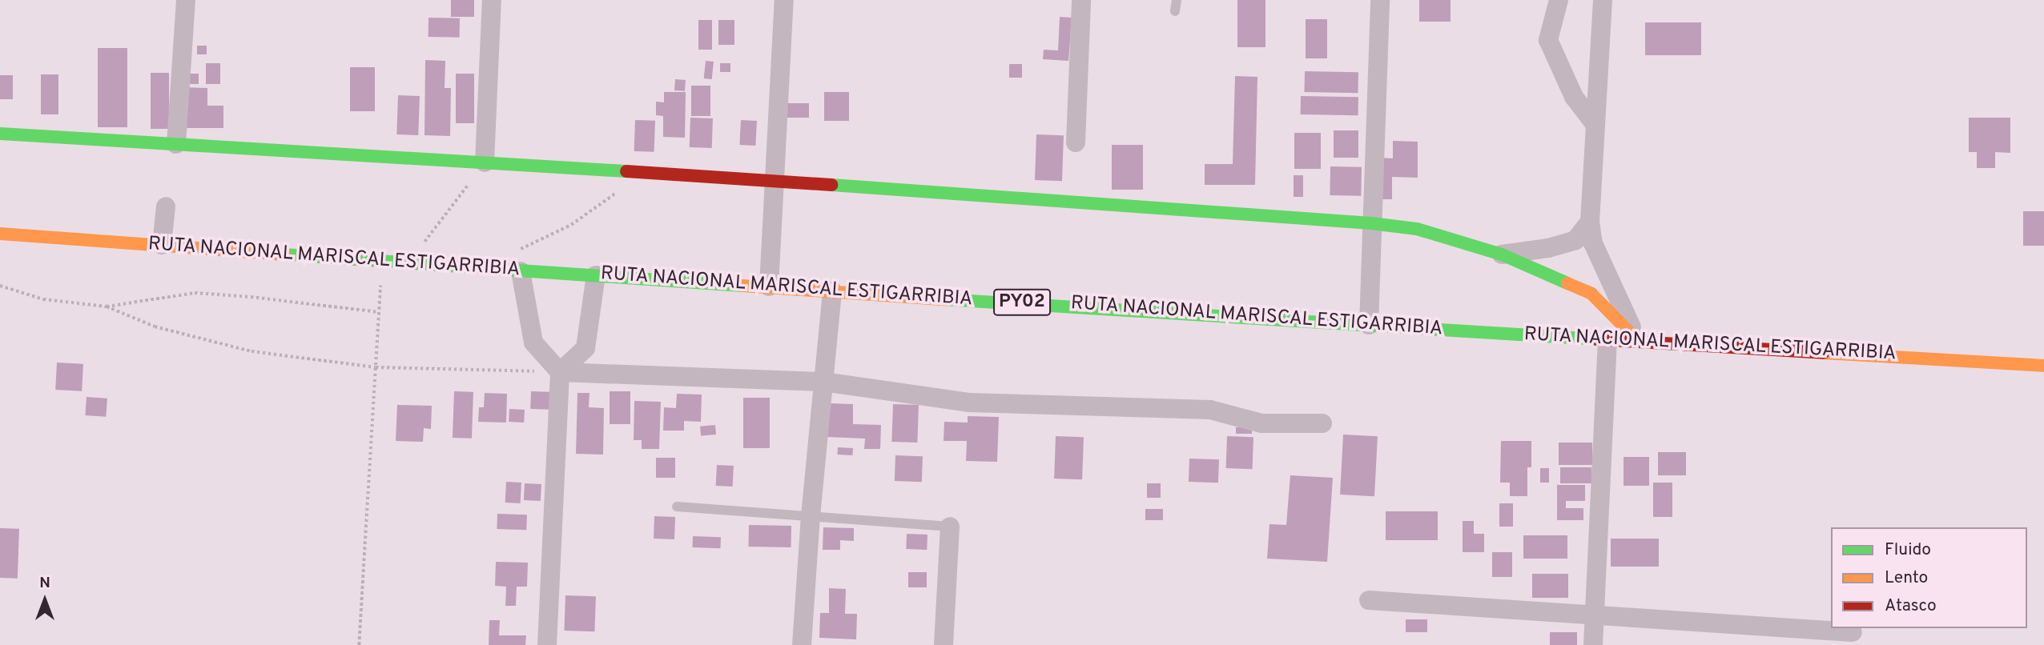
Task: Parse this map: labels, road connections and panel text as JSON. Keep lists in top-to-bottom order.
{
  "streets": {
    "main road": ["RUTA NACIONAL MARISCAL ESTIGARRIBIA", "PY02"]
  },
  "legend": ["Fluido", "Lento", "Atasco"],
  "north": "top"
}
